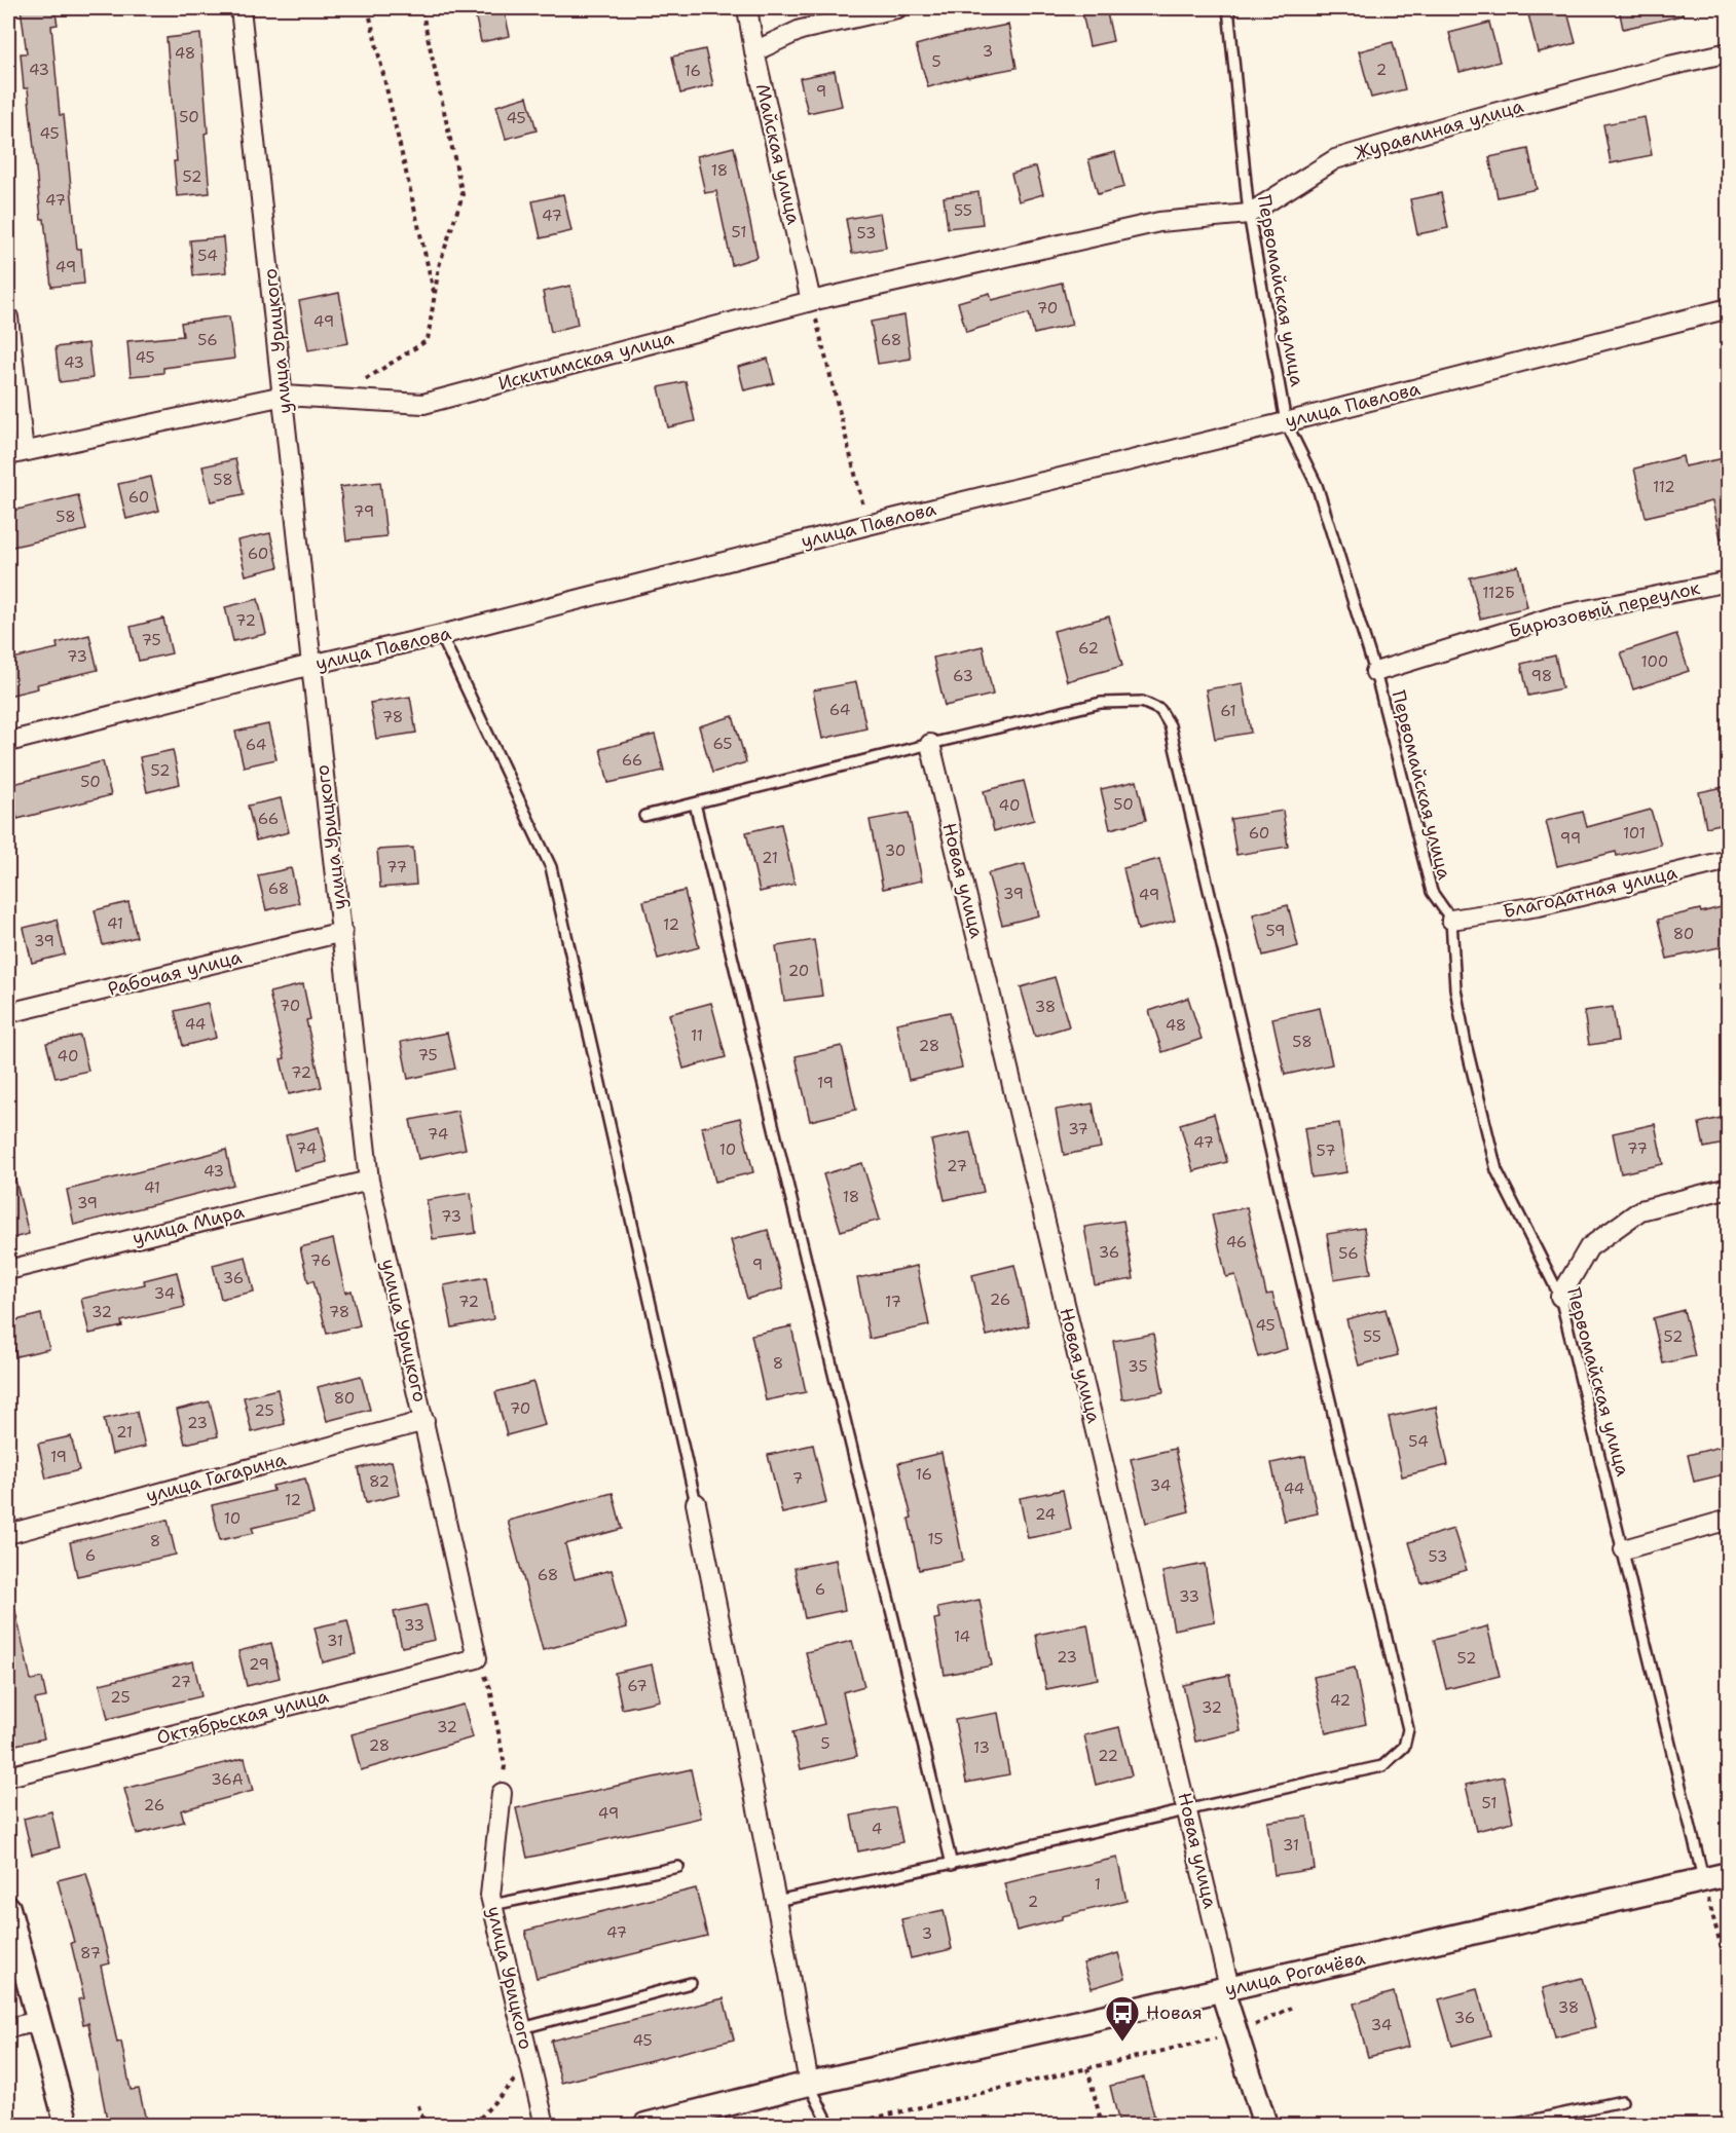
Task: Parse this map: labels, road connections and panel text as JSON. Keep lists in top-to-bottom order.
{
  "streets": {
    "street": [
      "Журавлиная улица",
      "Майская улица",
      "улица Урицкого",
      "Искитимская улица",
      "улица Павлова",
      "Бирюзовый переулок",
      "Новая улица",
      "Благодатная улица",
      "Рабочая улица",
      "улица Мира",
      "улица Гагарина",
      "Октябрьская улица",
      "улица Рогачёва"
    ],
    "lane": ["Первомайская улица"]
  },
  "crossings": [
    ["Журавлиная улица", "Первомайская улица"],
    ["Журавлиная улица", "Искитимская улица"],
    ["Майская улица", "Искитимская улица"],
    ["Первомайская улица", "улица Павлова"],
    ["Первомайская улица", "Бирюзовый переулок"],
    ["Первомайская улица", "Благодатная улица"],
    ["Первомайская улица", "улица Рогачёва"],
    ["улица Урицкого", "Искитимская улица"],
    ["улица Урицкого", "улица Павлова"],
    ["улица Урицкого", "Рабочая улица"],
    ["улица Урицкого", "улица Мира"],
    ["улица Урицкого", "улица Гагарина"],
    ["улица Урицкого", "Октябрьская улица"],
    ["Новая улица", "улица Рогачёва"]
  ],
  "places": {
    "bus stop": ["Новая"]
  },
  "house_numbers": [
    "3",
    "48",
    "5",
    "43",
    "2",
    "16",
    "9",
    "50",
    "45",
    "45",
    "18",
    "52",
    "47",
    "55",
    "47",
    "51",
    "53",
    "54",
    "49",
    "70",
    "49",
    "56",
    "68",
    "45",
    "43",
    "58",
    "112",
    "60",
    "79",
    "58",
    "60",
    "112Б",
    "72",
    "75",
    "62",
    "73",
    "100",
    "63",
    "98",
    "64",
    "61",
    "78",
    "65",
    "64",
    "66",
    "52",
    "50",
    "50",
    "40",
    "66",
    "60",
    "101",
    "99",
    "30",
    "21",
    "77",
    "68",
    "39",
    "49",
    "41",
    "12",
    "59",
    "80",
    "39",
    "20",
    "70",
    "38",
    "44",
    "48",
    "11",
    "58",
    "28",
    "75",
    "40",
    "72",
    "19",
    "37",
    "74",
    "47",
    "74",
    "77",
    "10",
    "57",
    "27",
    "43",
    "41",
    "18",
    "39",
    "73",
    "46",
    "36",
    "56",
    "76",
    "9",
    "36",
    "34",
    "26",
    "72",
    "17",
    "32",
    "78",
    "45",
    "55",
    "52",
    "8",
    "35",
    "80",
    "70",
    "25",
    "23",
    "21",
    "54",
    "19",
    "16",
    "7",
    "82",
    "34",
    "44",
    "12",
    "24",
    "10",
    "15",
    "8",
    "6",
    "53",
    "68",
    "6",
    "33",
    "33",
    "14",
    "31",
    "23",
    "52",
    "29",
    "27",
    "67",
    "25",
    "42",
    "32",
    "32",
    "5",
    "28",
    "13",
    "22",
    "36А",
    "51",
    "26",
    "49",
    "4",
    "31",
    "1",
    "2",
    "47",
    "3",
    "87",
    "38",
    "36",
    "34",
    "45"
  ]
}
